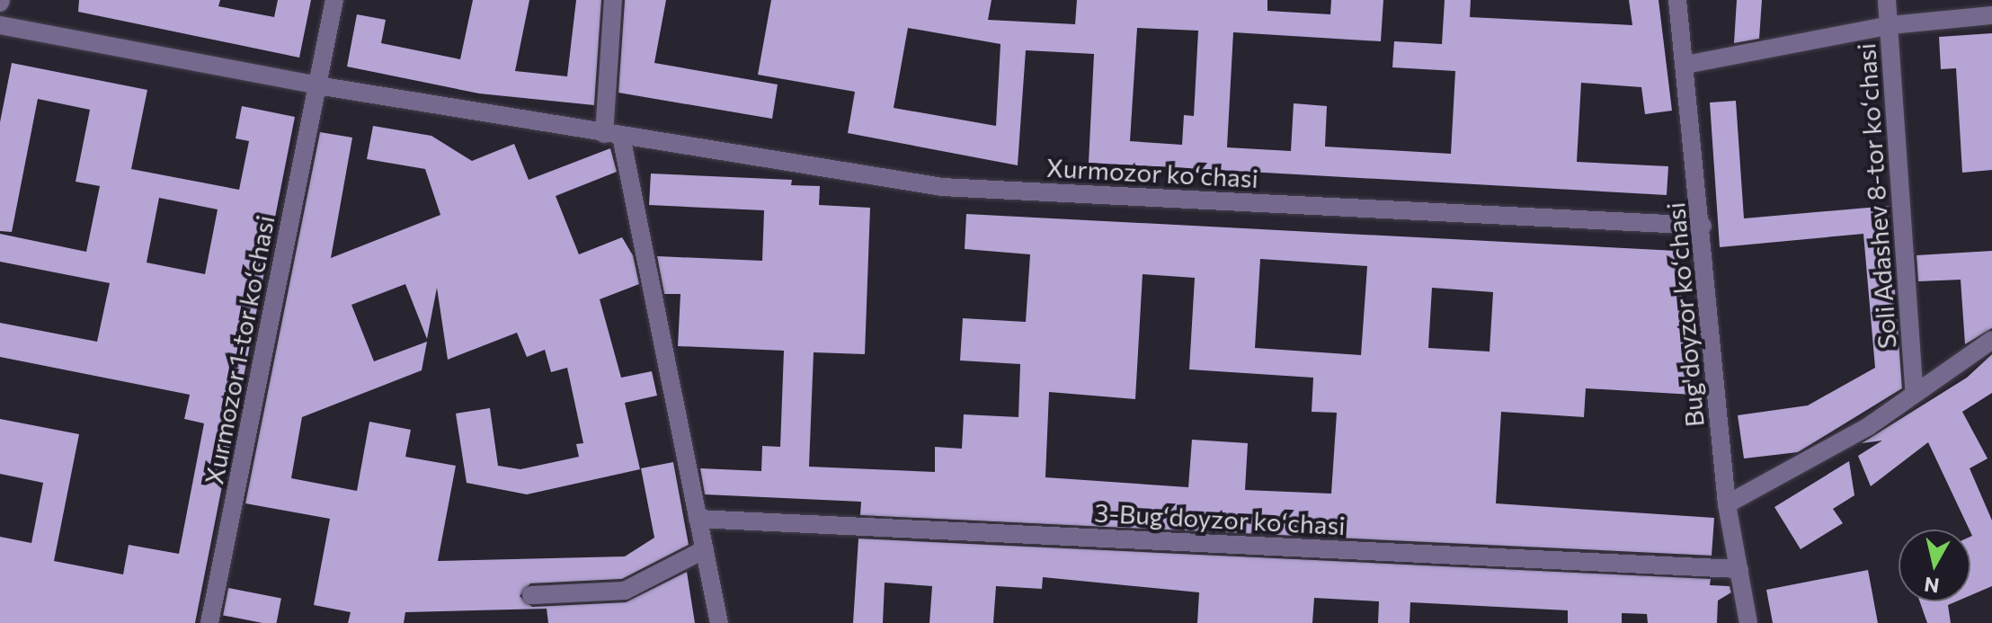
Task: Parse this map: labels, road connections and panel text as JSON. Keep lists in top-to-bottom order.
{
  "streets": {
    "street": [
      "Xurmozor koʻchasi",
      "Soli Adashev 8-tor koʻchasi",
      "Bug'doyzor koʻchasi",
      "Xurmozor 1-tor koʻchasi",
      "3-Bugʻdoyzor koʻchasi"
    ]
  },
  "crossings": [
    ["Xurmozor koʻchasi", "Bug'doyzor koʻchasi"],
    ["Xurmozor koʻchasi", "Xurmozor 1-tor koʻchasi"],
    ["Bug'doyzor koʻchasi", "3-Bugʻdoyzor koʻchasi"]
  ],
  "north": "bottom"
}
